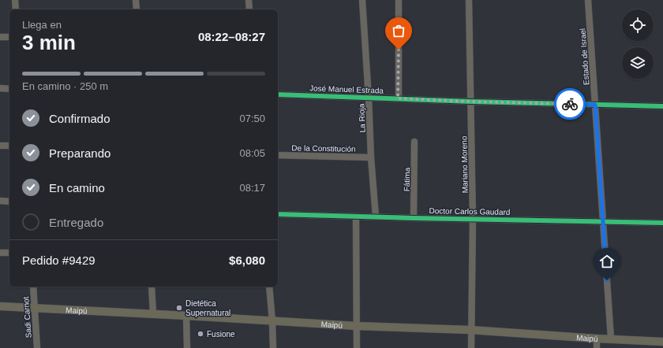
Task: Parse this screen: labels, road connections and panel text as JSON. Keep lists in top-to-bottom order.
{
  "streets": {
    "main road": ["Maipú"],
    "street": [
      "Estado de Israel",
      "José Manuel Estrada",
      "La Rioja",
      "De la Constitución",
      "Mariano Moreno",
      "Fátima",
      "Doctor Carlos Gaudard",
      "Sadi Carnot"
    ]
  },
  "crossings": [
    ["Estado de Israel", "José Manuel Estrada"],
    ["Estado de Israel", "Doctor Carlos Gaudard"],
    ["Estado de Israel", "Maipú"],
    ["José Manuel Estrada", "La Rioja"],
    ["José Manuel Estrada", "Mariano Moreno"],
    ["La Rioja", "De la Constitución"],
    ["La Rioja", "Doctor Carlos Gaudard"],
    ["Mariano Moreno", "Doctor Carlos Gaudard"],
    ["Mariano Moreno", "Maipú"],
    ["Fátima", "Doctor Carlos Gaudard"],
    ["Maipú", "Sadi Carnot"]
  ],
  "places": ["Dietética Supernatural", "Fusione"],
  "page": {
    "heading": ["3 min", "Llega en", "08:22–08:27"],
    "panel": ["Pedido #9429", "$6,080"],
    "bar": "En camino · 250 m",
    "list": [
      ["Confirmado", "07:50"],
      ["Preparando", "08:05"],
      ["En camino", "08:17"],
      "Entregado"
    ]
  }
}
